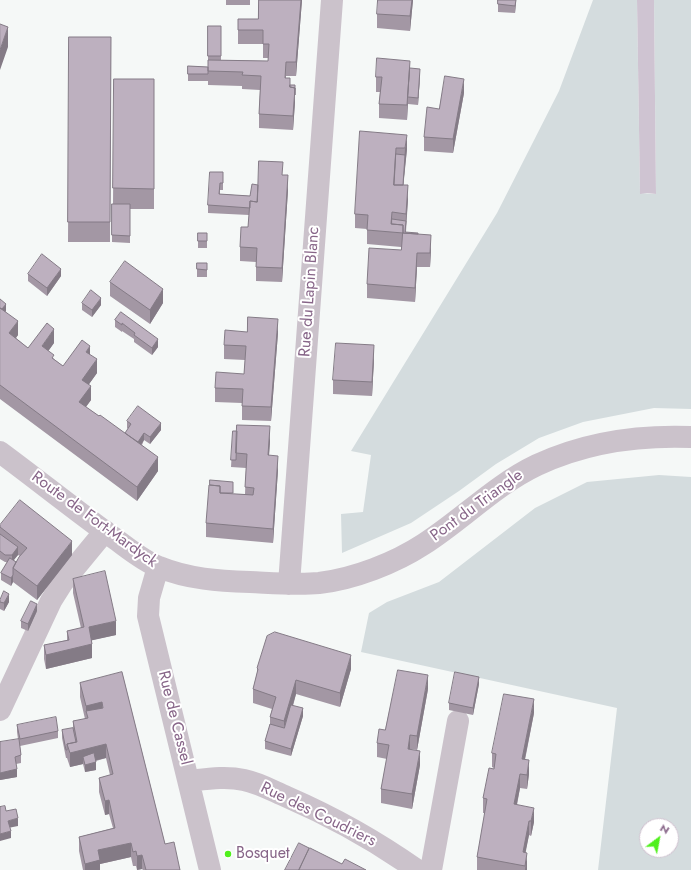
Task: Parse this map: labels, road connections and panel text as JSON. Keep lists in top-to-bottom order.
{
  "streets": {
    "street": [
      "Rue du Lapin Blanc",
      "Pont du Triangle",
      "Route de Fort-Mardyck",
      "Rue de Cassel",
      "Rue des Coudriers"
    ]
  },
  "crossings": [
    ["Rue du Lapin Blanc", "Pont du Triangle"],
    ["Rue du Lapin Blanc", "Route de Fort-Mardyck"],
    ["Pont du Triangle", "Route de Fort-Mardyck"],
    ["Route de Fort-Mardyck", "Rue de Cassel"],
    ["Rue de Cassel", "Rue des Coudriers"]
  ],
  "places": ["Bosquet"],
  "north": "top right"
}
